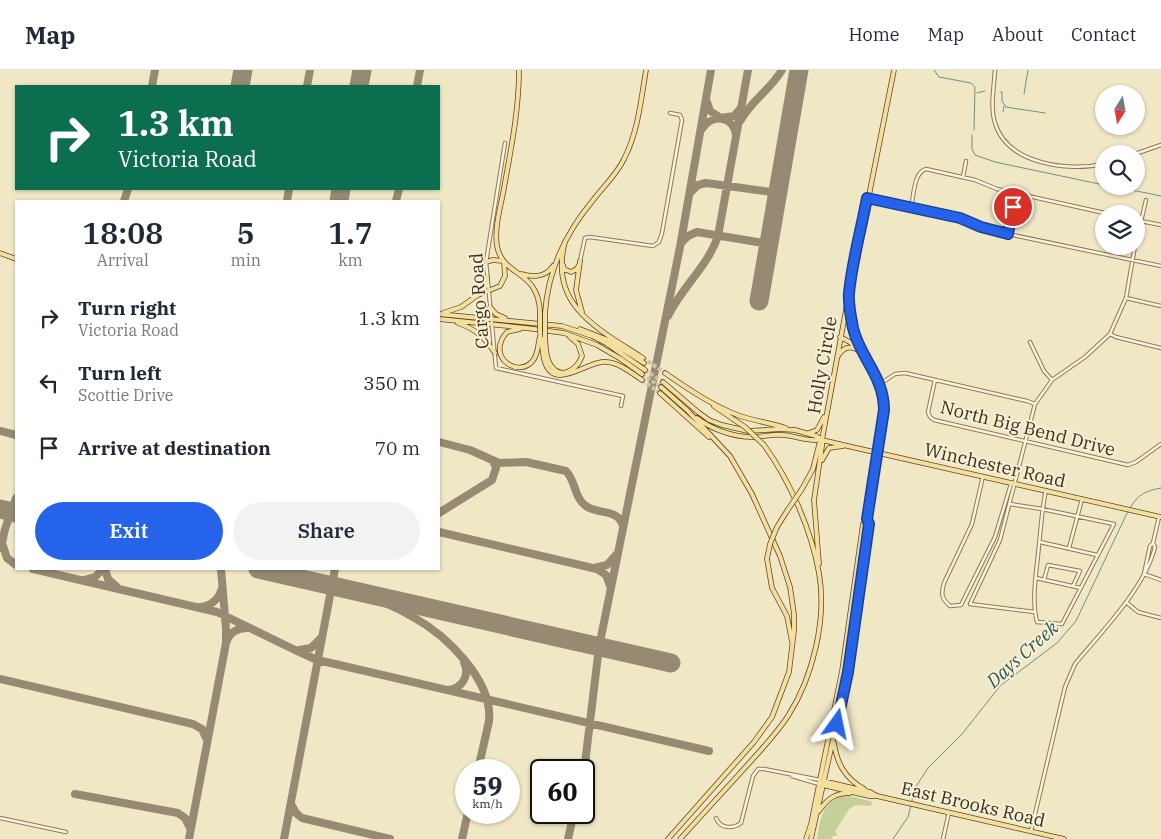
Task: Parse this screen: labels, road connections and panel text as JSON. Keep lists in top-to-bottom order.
{
  "streets": {
    "main road": ["Holly Circle", "Winchester Road", "East Brooks Road"],
    "street": ["Cargo Road", "North Big Bend Drive"]
  },
  "crossings": [
    ["Holly Circle", "Winchester Road"]
  ],
  "water": ["Days Creek"],
  "north": "bottom",
  "page": {
    "header": "Map",
    "nav": [
      "Home",
      "Map",
      "About",
      "Contact"
    ],
    "turn": ["1.3 km", "Victoria Road"],
    "eta": [
      "18:08",
      "Arrival",
      "5",
      "min",
      "1.7",
      "km"
    ],
    "list": [
      {
        "name": "Turn right",
        "note": "Victoria Road",
        "value": "1.3 km"
      },
      {
        "name": "Turn left",
        "note": "Scottie Drive",
        "value": "350 m"
      },
      {
        "name": "Arrive at destination",
        "value": "70 m"
      }
    ],
    "buttons": ["Exit", "Share"],
    "speed": "59 km/h",
    "limit": "60"
  }
}
